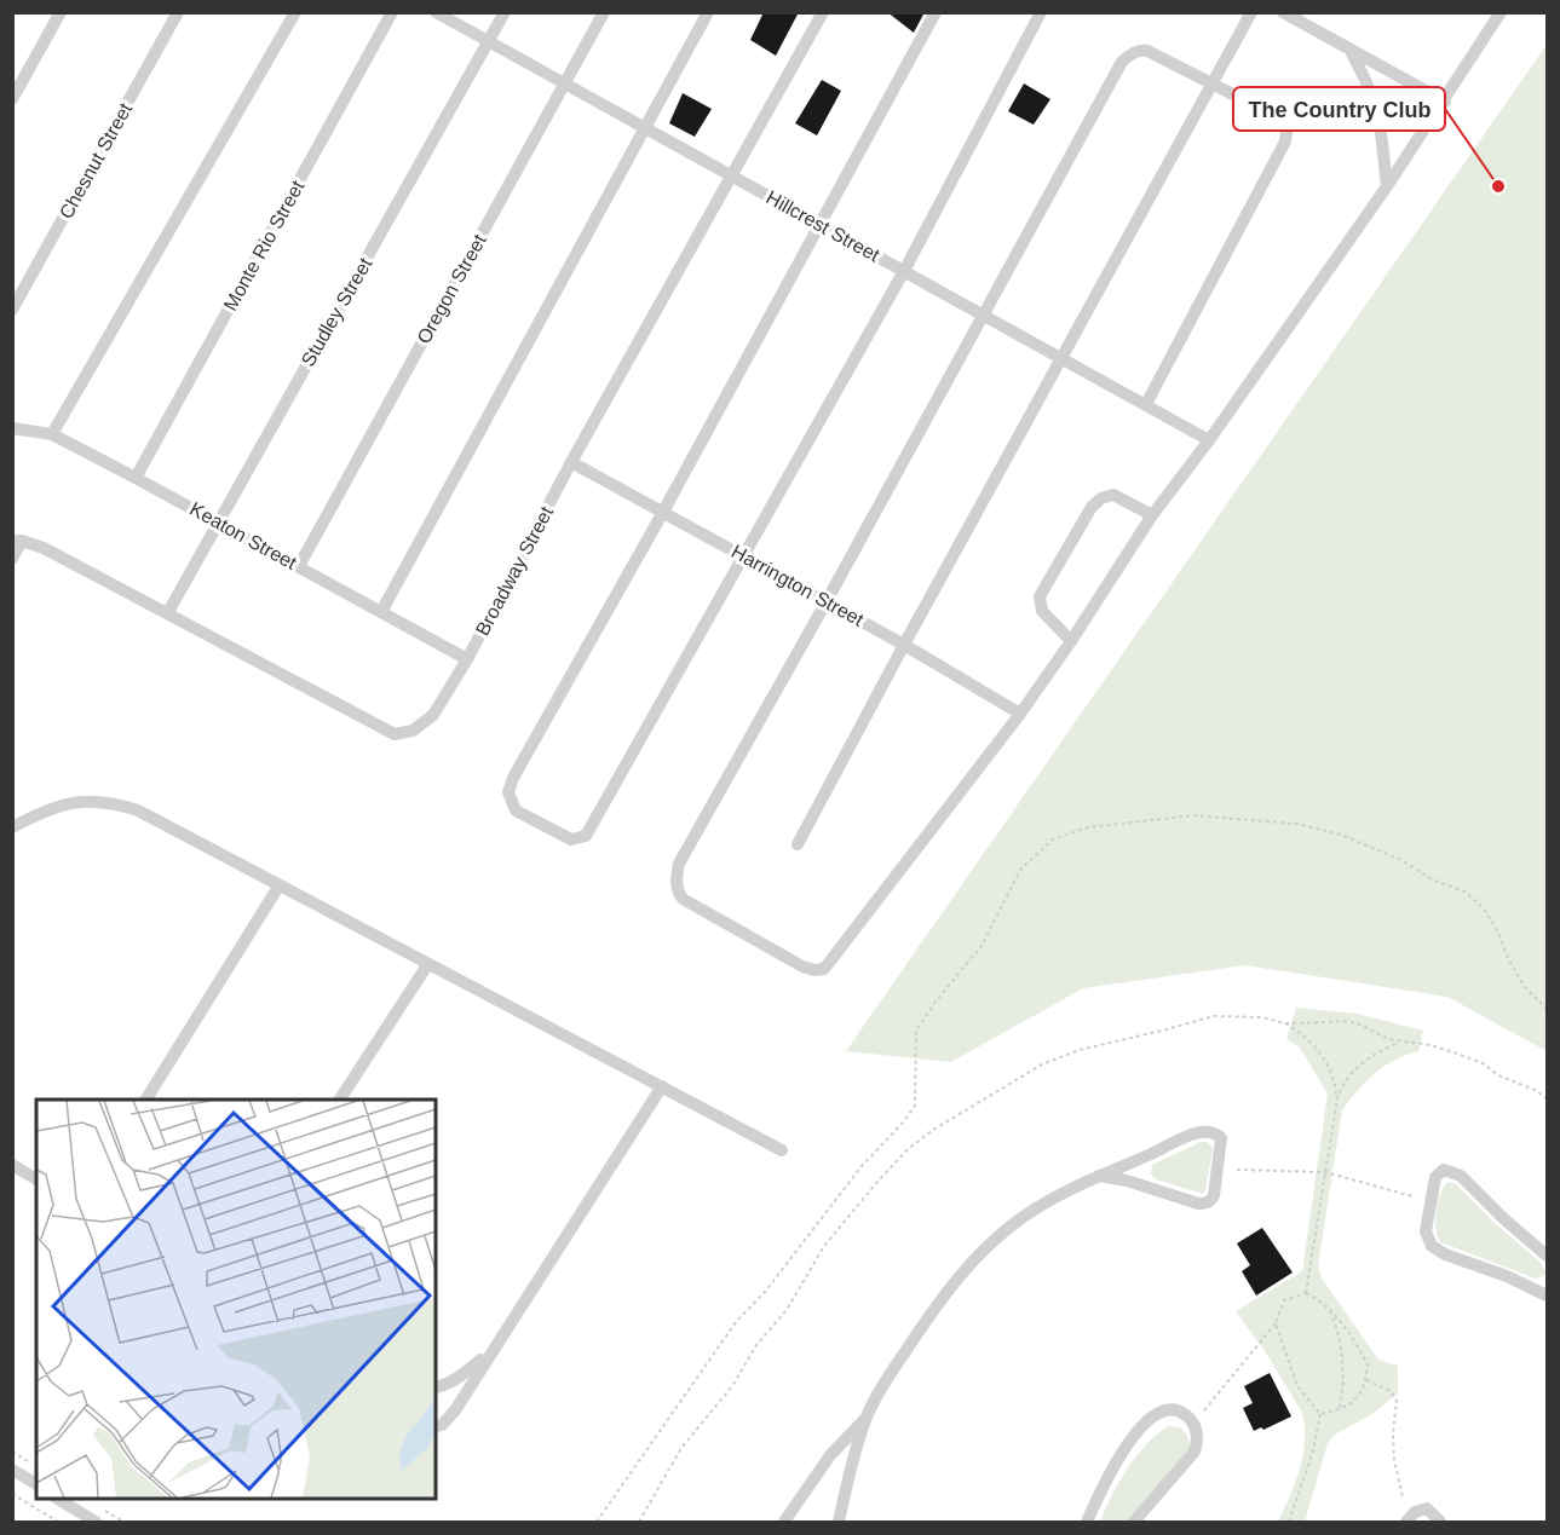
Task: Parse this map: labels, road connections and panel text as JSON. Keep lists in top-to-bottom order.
{
  "streets": {
    "street": [
      "Chesnut Street",
      "Hillcrest Street",
      "Monte Rio Street",
      "Oregon Street",
      "Studley Street",
      "Keaton Street",
      "Broadway Street",
      "Harrington Street"
    ]
  },
  "crossings": [
    ["Hillcrest Street", "Oregon Street"],
    ["Hillcrest Street", "Studley Street"],
    ["Hillcrest Street", "Broadway Street"],
    ["Monte Rio Street", "Keaton Street"],
    ["Oregon Street", "Keaton Street"],
    ["Studley Street", "Keaton Street"],
    ["Studley Street", "Broadway Street"],
    ["Keaton Street", "Broadway Street"],
    ["Broadway Street", "Harrington Street"]
  ],
  "places": ["The Country Club"]
}
